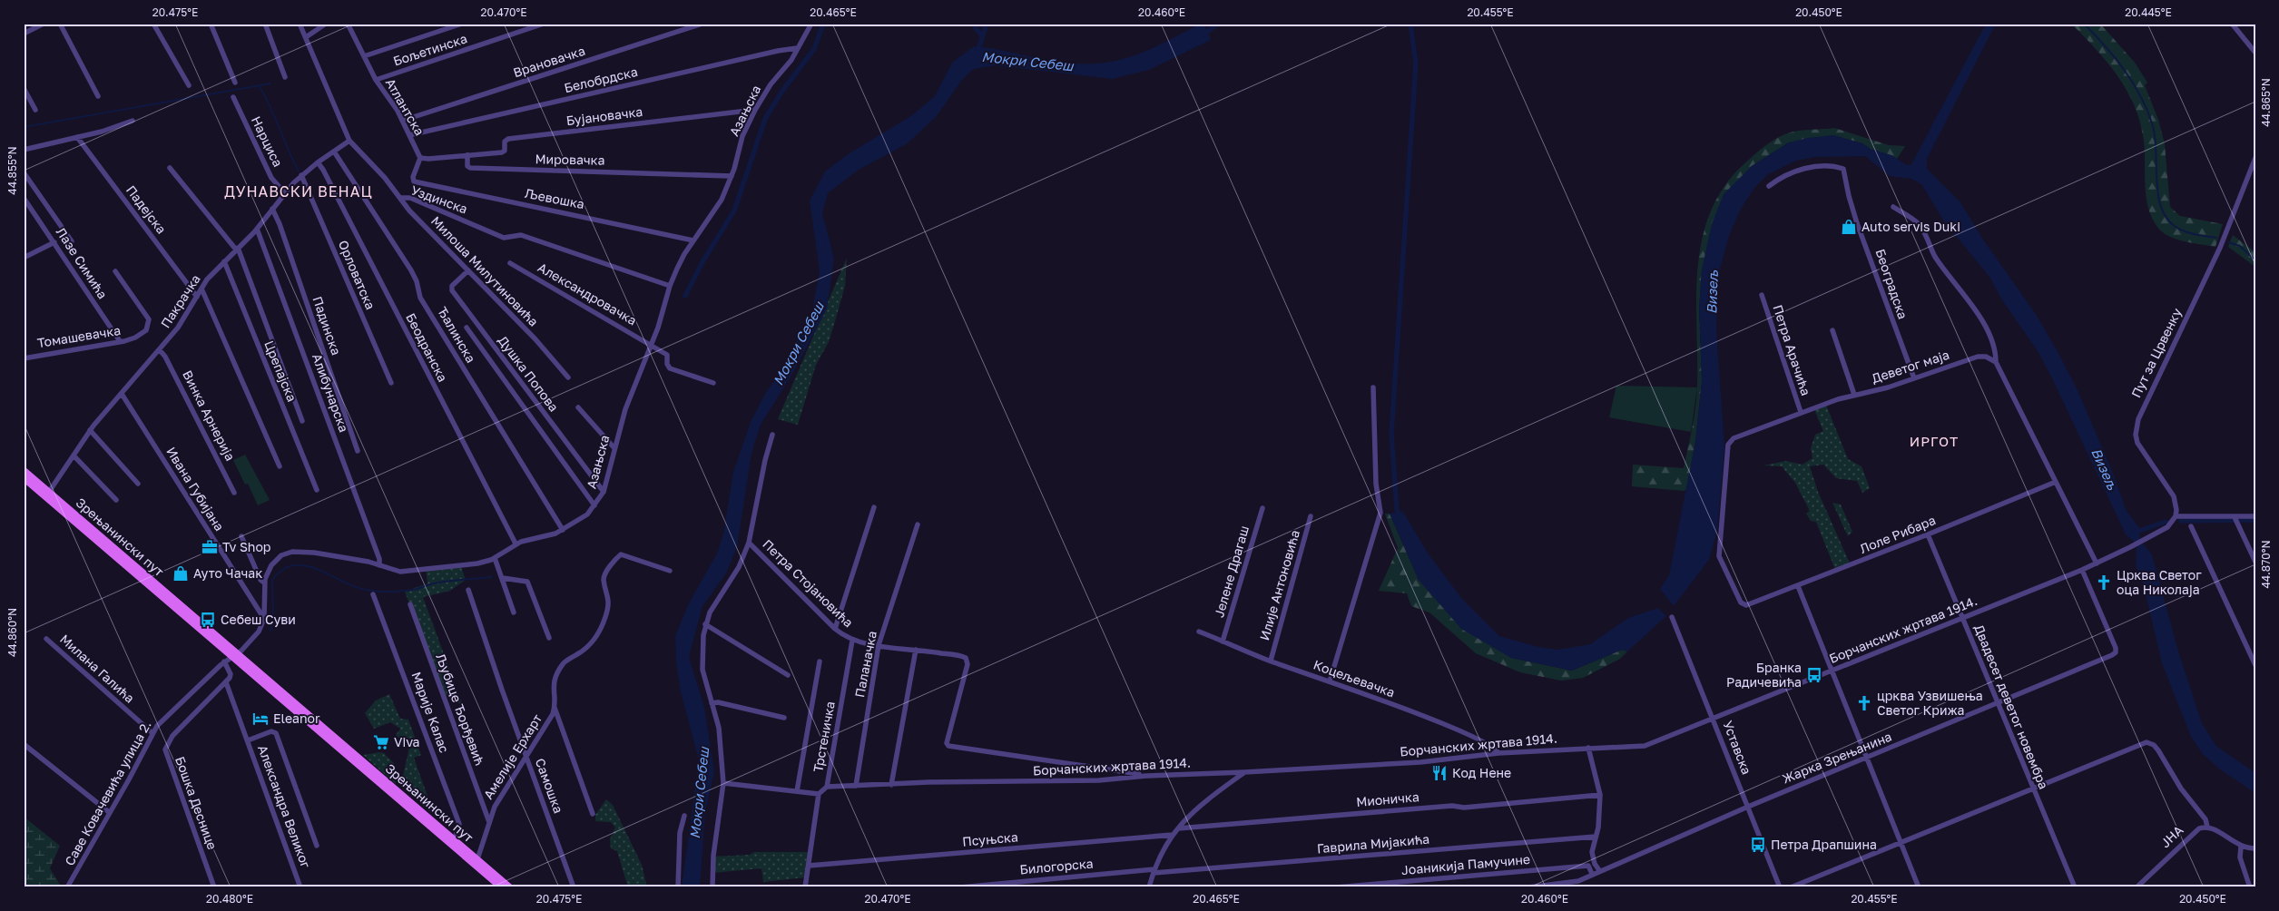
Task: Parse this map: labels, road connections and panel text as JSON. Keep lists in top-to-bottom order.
{
  "streets": {
    "main road": ["Зрењанински пут"],
    "street": [
      "Бољетинска",
      "Врановачка",
      "Белобрдска",
      "Атлантска",
      "Азањска",
      "Бујановачка",
      "Нарциса",
      "Мировачка",
      "Љевошка",
      "Уздинска",
      "Падејска",
      "Лазе Симића",
      "Милоша Милутиновића",
      "Орловатска",
      "Београдска",
      "Александровачка",
      "Пакрачка",
      "Падинска",
      "Ђалинска",
      "Томашевачка",
      "Беодранска",
      "Петра Арачића",
      "Пут за Црвенку",
      "Деветог маја",
      "Црепајска",
      "Душка Попова",
      "Алибунарска",
      "Винка Арнерија",
      "Ивана Губијана",
      "Лоле Рибара",
      "Јелене Драгаш",
      "Петра Стојановића",
      "Илије Антоновића",
      "Борчанских жртава 1914.",
      "Паланачка",
      "Милана Галића",
      "Коцељевачка",
      "Двадесет деветог новембра",
      "Љубице Ђорђевић",
      "Марије Калас",
      "Трстеничка",
      "Уставска",
      "Амелије Ерхарт",
      "Жарка Зрењанина",
      "Самошка",
      "Саве Ковачевића улица 2.",
      "Мионичка",
      "Бошка Деснице",
      "Александра Великог",
      "ЈНА",
      "Псуњска",
      "Гаврила Мијакића",
      "Јоаникија Памучине",
      "Билогорска"
    ]
  },
  "crossings": [
    ["Бољетинска", "Атлантска"],
    ["Врановачка", "Атлантска"],
    ["Белобрдска", "Атлантска"],
    ["Белобрдска", "Азањска"],
    ["Атлантска", "Љевошка"],
    ["Азањска", "Бујановачка"],
    ["Азањска", "Мировачка"],
    ["Азањска", "Љевошка"],
    ["Азањска", "Уздинска"],
    ["Азањска", "Александровачка"],
    ["Азањска", "Ђалинска"],
    ["Азањска", "Беодранска"],
    ["Азањска", "Душка Попова"],
    ["Азањска", "Алибунарска"],
    ["Азањска", "Ивана Губијана"],
    ["Азањска", "Зрењанински пут"],
    ["Азањска", "Саве Ковачевића улица 2."],
    ["Бујановачка", "Мировачка"],
    ["Нарциса", "Пакрачка"],
    ["Уздинска", "Милоша Милутиновића"],
    ["Уздинска", "Пакрачка"],
    ["Падејска", "Пакрачка"],
    ["Лазе Симића", "Томашевачка"],
    ["Милоша Милутиновића", "Душка Попова"],
    ["Орловатска", "Пакрачка"],
    ["Београдска", "Деветог маја"],
    ["Пакрачка", "Падинска"],
    ["Пакрачка", "Ђалинска"],
    ["Пакрачка", "Беодранска"],
    ["Пакрачка", "Црепајска"],
    ["Пакрачка", "Алибунарска"],
    ["Пакрачка", "Винка Арнерија"],
    ["Пакрачка", "Ивана Губијана"],
    ["Пакрачка", "Зрењанински пут"],
    ["Петра Арачића", "Деветог маја"],
    ["Пут за Црвенку", "Борчанских жртава 1914."],
    ["Деветог маја", "Лоле Рибара"],
    ["Лоле Рибара", "Двадесет деветог новембра"],
    ["Зрењанински пут", "Марије Калас"],
    ["Зрењанински пут", "Амелије Ерхарт"],
    ["Зрењанински пут", "Саве Ковачевића улица 2."],
    ["Јелене Драгаш", "Коцељевачка"],
    ["Петра Стојановића", "Борчанских жртава 1914."],
    ["Петра Стојановића", "Паланачка"],
    ["Петра Стојановића", "Трстеничка"],
    ["Илије Антоновића", "Коцељевачка"],
    ["Борчанских жртава 1914.", "Паланачка"],
    ["Борчанских жртава 1914.", "Коцељевачка"],
    ["Борчанских жртава 1914.", "Двадесет деветог новембра"],
    ["Борчанских жртава 1914.", "Трстеничка"],
    ["Борчанских жртава 1914.", "Уставска"],
    ["Борчанских жртава 1914.", "Жарка Зрењанина"],
    ["Милана Галића", "Саве Ковачевића улица 2."],
    ["Двадесет деветог новембра", "Жарка Зрењанина"],
    ["Љубице Ђорђевић", "Амелије Ерхарт"],
    ["Уставска", "Жарка Зрењанина"],
    ["Амелије Ерхарт", "Самошка"],
    ["Бошка Деснице", "Александра Великог"],
    ["Гаврила Мијакића", "Билогорска"]
  ],
  "districts": ["ДУНАВСКИ ВЕНАЦ", "ИРГОТ"],
  "water": ["Мокри Себеш", "Визељ"],
  "places": {
    "shop": ["Auto servis Duki", "Ауто Чачак"],
    "office": ["Tv Shop"],
    "church": ["Црква Светог оца Николаја", "црква Узвишења Светог Крижа"],
    "bus stop": ["Себеш Суви", "Бранка Радичевића", "Петра Драпшина"],
    "hotel": ["Eleanor"],
    "supermarket": ["Viva"],
    "restaurant": ["Код Нене"]
  },
  "coordinates": [
    "20.475°E",
    "20.470°E",
    "20.465°E",
    "20.460°E",
    "20.455°E",
    "20.450°E",
    "20.445°E",
    "44.865°N",
    "44.855°N",
    "44.870°N",
    "44.860°N",
    "20.480°E"
  ]
}
